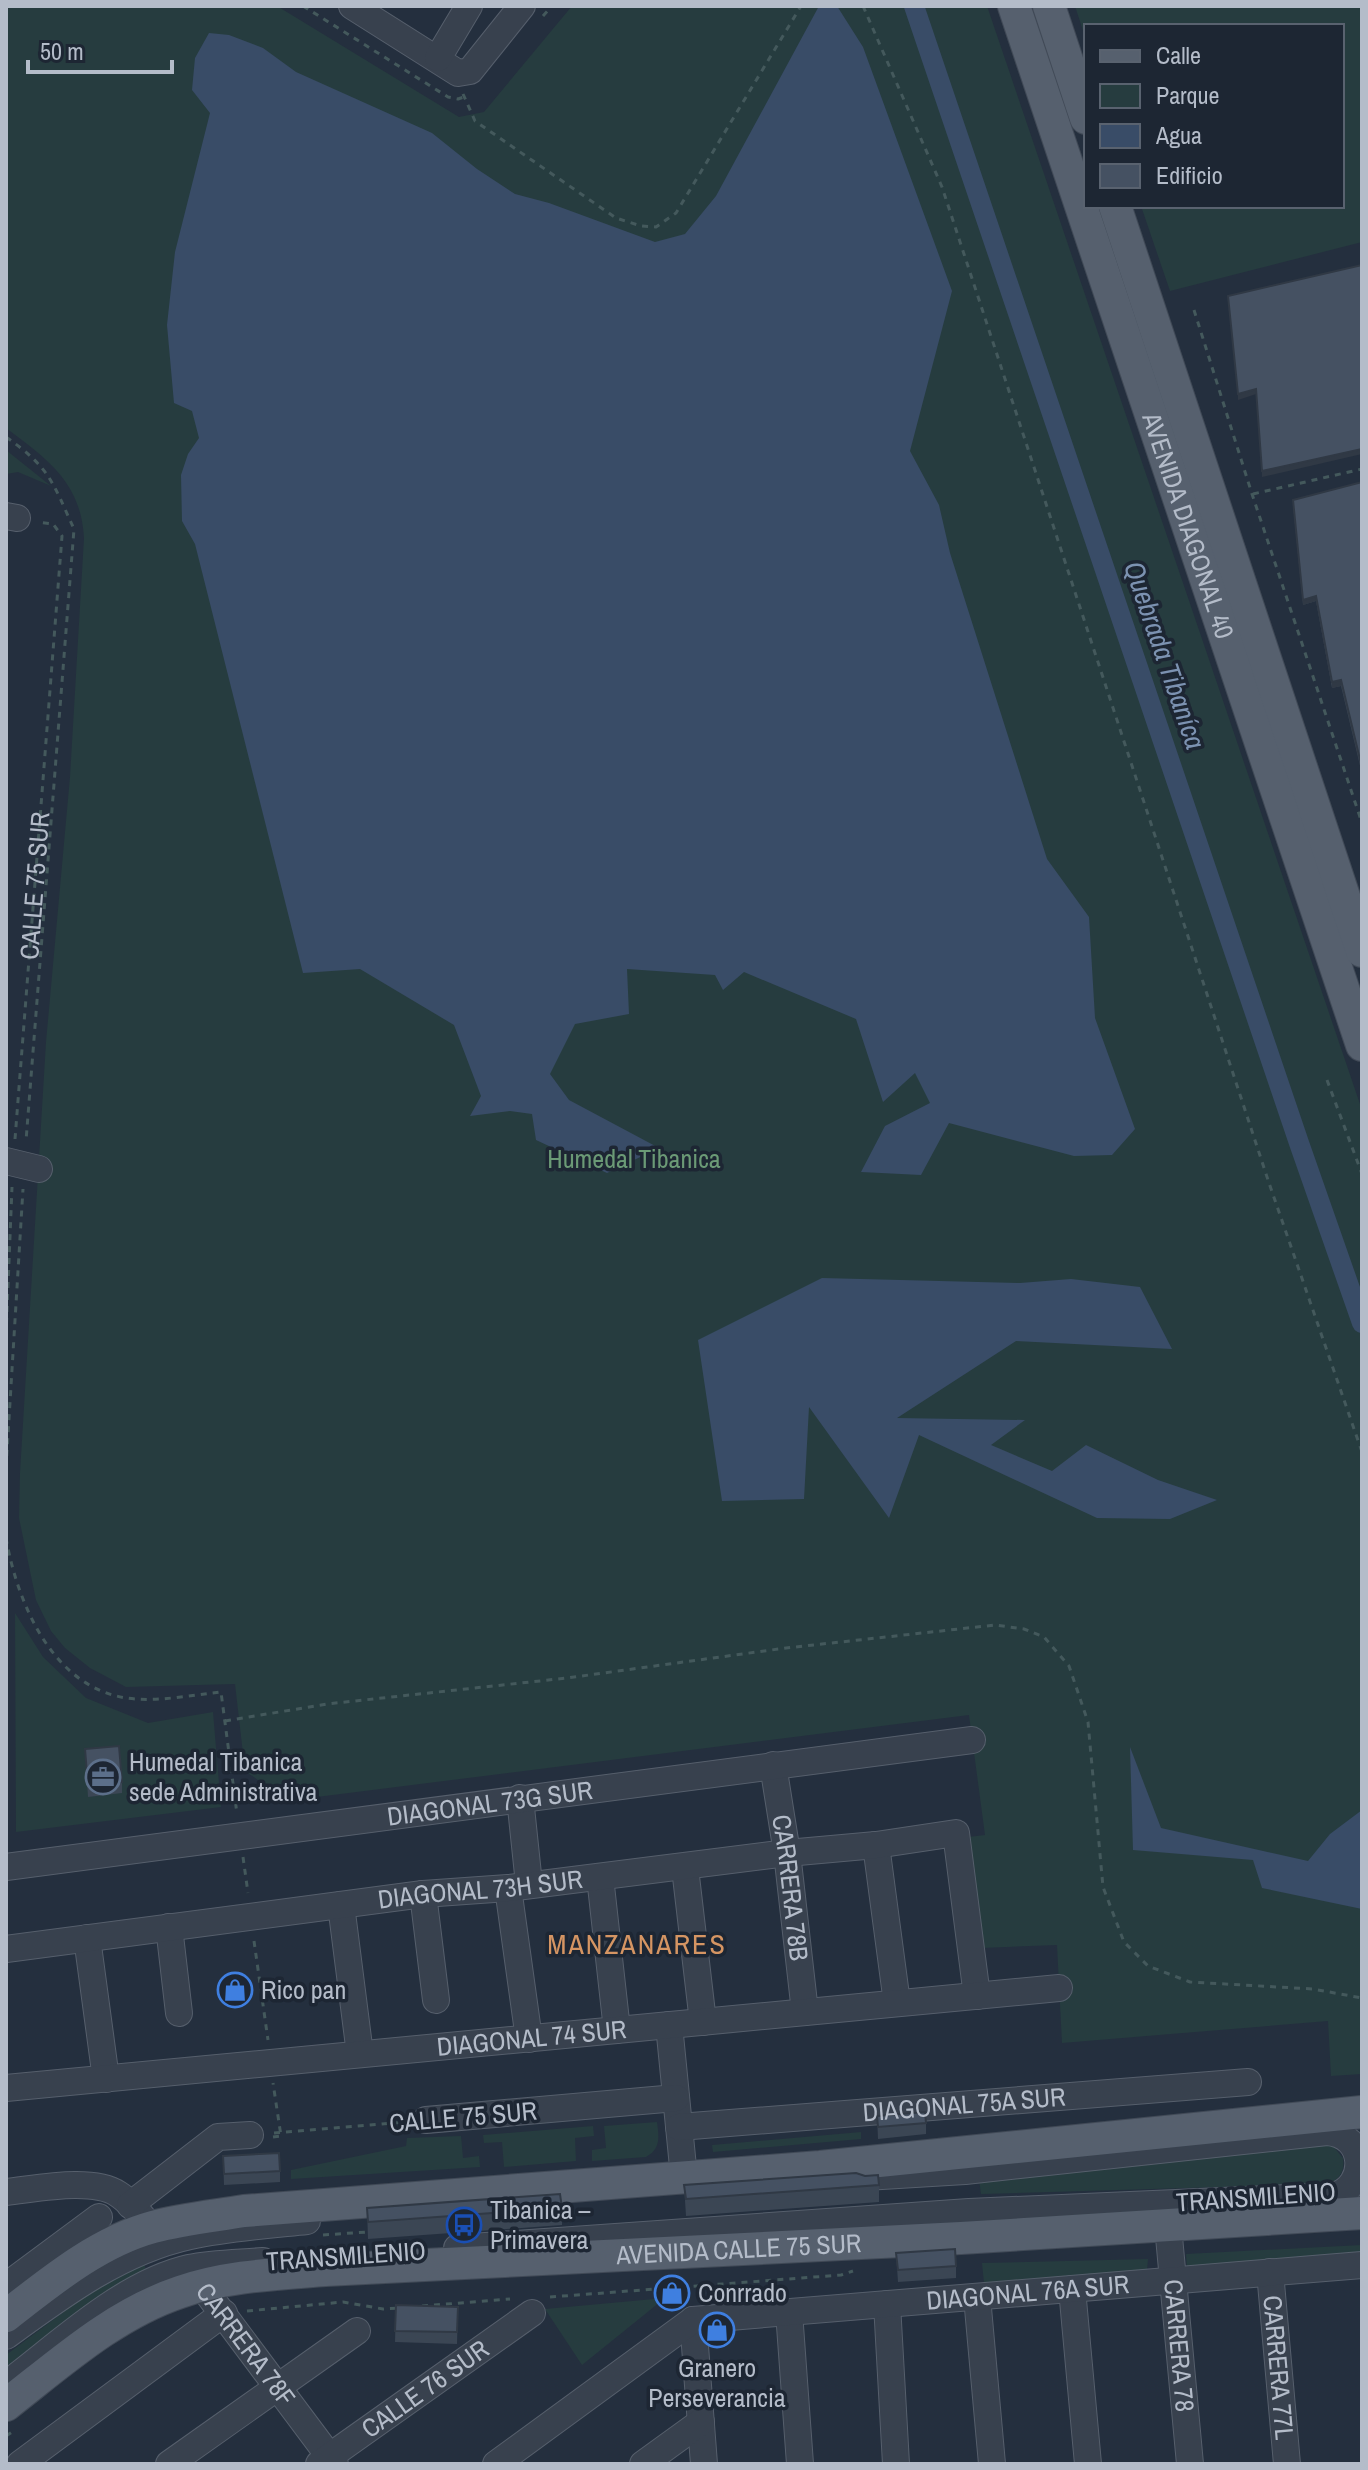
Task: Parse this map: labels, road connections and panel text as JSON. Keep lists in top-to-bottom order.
{
  "streets": {
    "main road": ["AVENIDA DIAGONAL 40", "AVENIDA CALLE 75 SUR"],
    "street": [
      "CALLE 75 SUR",
      "DIAGONAL 73G SUR",
      "CARRERA 78B",
      "DIAGONAL 73H SUR",
      "DIAGONAL 74 SUR",
      "DIAGONAL 75A SUR",
      "TRANSMILENIO",
      "DIAGONAL 76A SUR",
      "CARRERA 78F",
      "CARRERA 78",
      "CARRERA 77L",
      "CALLE 76 SUR"
    ]
  },
  "crossings": [
    ["DIAGONAL 73G SUR", "CARRERA 78B"],
    ["CARRERA 78B", "DIAGONAL 73H SUR"],
    ["CARRERA 78B", "DIAGONAL 74 SUR"],
    ["DIAGONAL 73H SUR", "DIAGONAL 74 SUR"],
    ["TRANSMILENIO", "AVENIDA CALLE 75 SUR"],
    ["TRANSMILENIO", "CARRERA 78F"],
    ["AVENIDA CALLE 75 SUR", "CARRERA 78F"],
    ["AVENIDA CALLE 75 SUR", "CARRERA 78"],
    ["DIAGONAL 76A SUR", "CARRERA 78"],
    ["DIAGONAL 76A SUR", "CARRERA 77L"],
    ["CARRERA 78F", "CALLE 76 SUR"]
  ],
  "districts": ["MANZANARES"],
  "water": ["Quebrada Tibaníca"],
  "parks": ["Humedal Tibanica"],
  "places": {
    "office": ["Humedal Tibanica sede Administrativa"],
    "shop": ["Rico pan", "Conrrado", "Granero Perseverancia"],
    "bus stop": ["Tibanica – Primavera"]
  },
  "legend": [
    "Calle",
    "Parque",
    "Agua",
    "Edificio"
  ],
  "scale_bar": "50 m"
}
